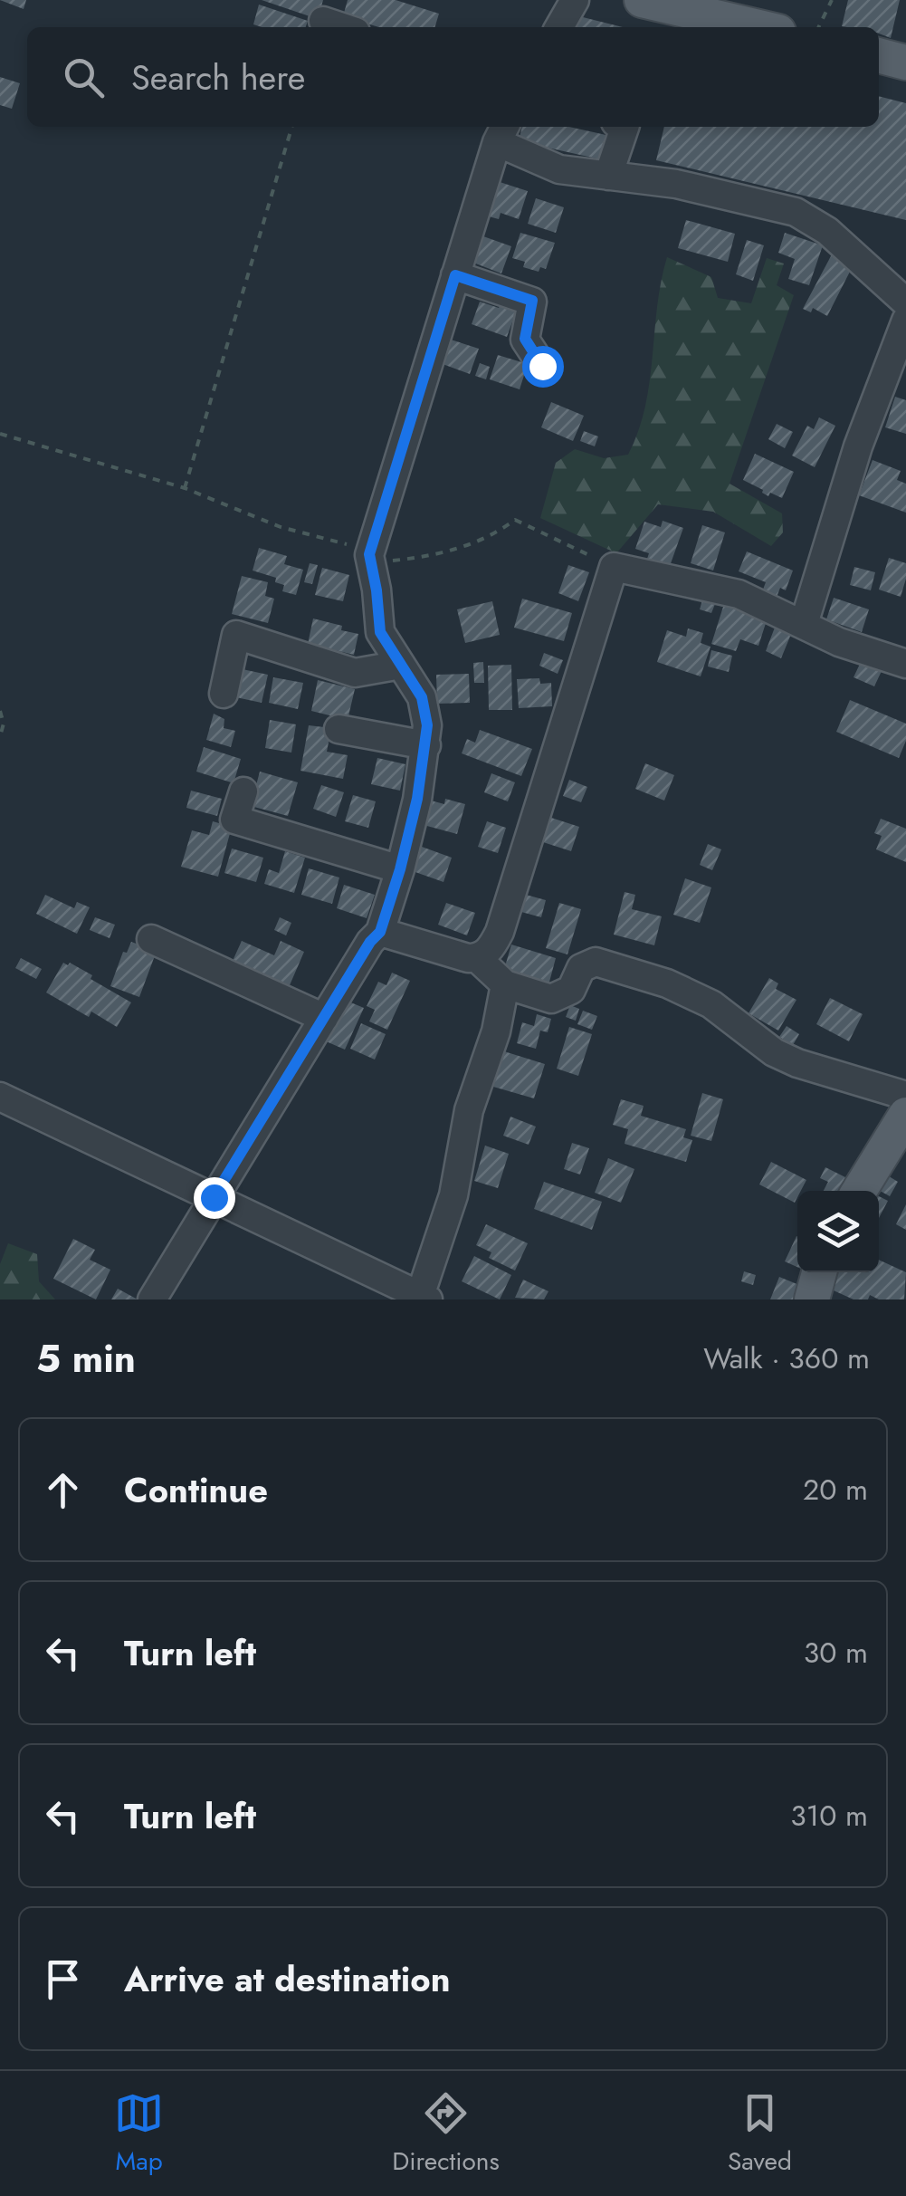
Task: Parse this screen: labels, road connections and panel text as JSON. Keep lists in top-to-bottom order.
{
  "page": {
    "search": "Search here",
    "heading": ["5 min", "Walk · 360 m"],
    "list": [
      ["Continue", "20 m"],
      ["Turn left", "30 m"],
      ["Turn left", "310 m"],
      "Arrive at destination"
    ],
    "nav": ["Map", "Directions", "Saved"]
  }
}
